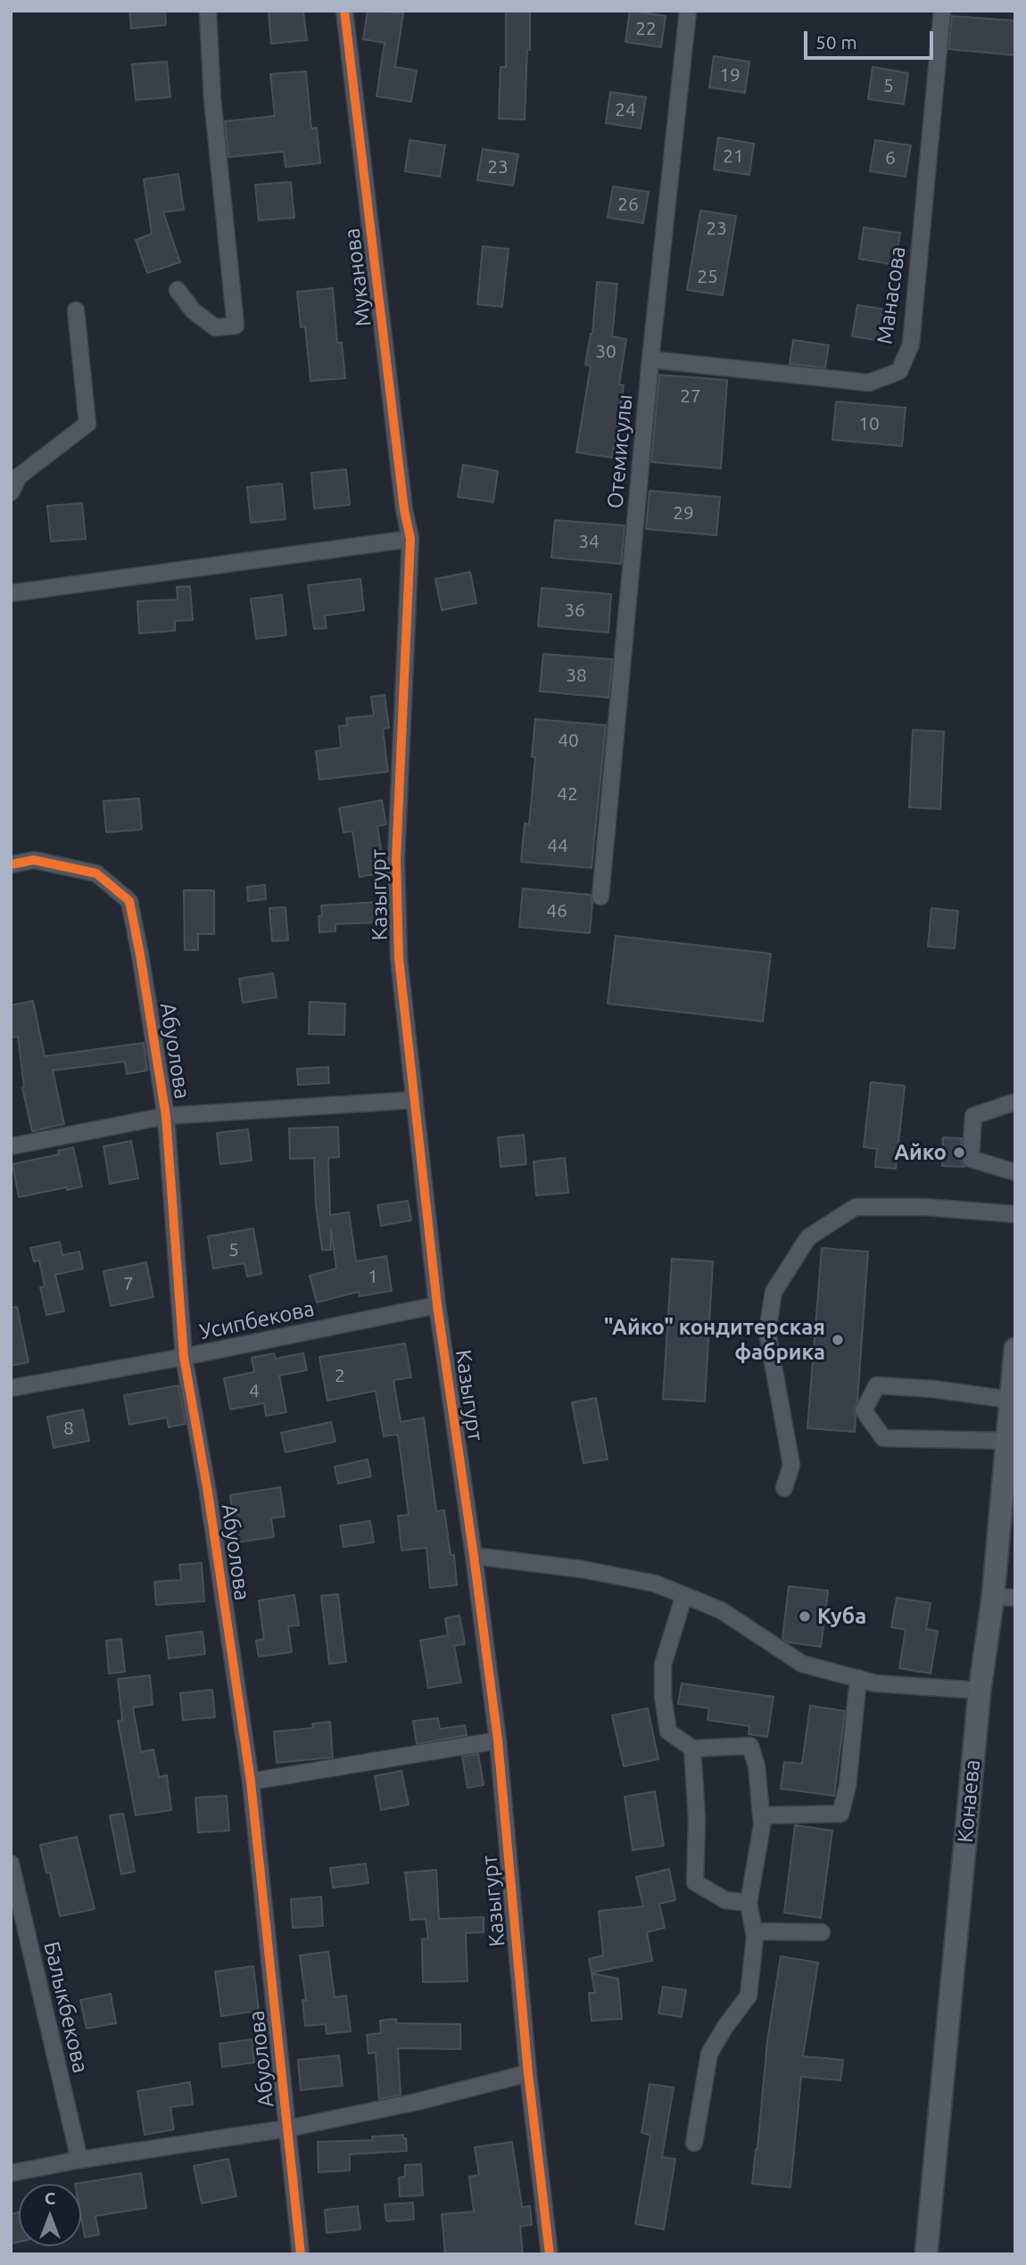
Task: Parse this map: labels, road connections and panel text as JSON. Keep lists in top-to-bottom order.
{
  "streets": {
    "main road": ["Конаева"],
    "street": [
      "Муканова",
      "Манасова",
      "Отемисулы",
      "Казыгурт",
      "Абуолова",
      "Усипбекова",
      "Балыкбекова"
    ]
  },
  "crossings": [
    ["Муканова", "Казыгурт"],
    ["Манасова", "Отемисулы"],
    ["Казыгурт", "Усипбекова"],
    ["Абуолова", "Усипбекова"]
  ],
  "places": ["Айко", "\"Айко\" кондитерская фабрика", "Куба"],
  "house_numbers": [
    "22",
    "19",
    "5",
    "24",
    "21",
    "6",
    "23",
    "26",
    "23",
    "25",
    "30",
    "27",
    "10",
    "29",
    "34",
    "36",
    "38",
    "40",
    "42",
    "44",
    "46",
    "5",
    "1",
    "7",
    "2",
    "4",
    "8"
  ],
  "scale_bar": "50 m",
  "north": "top"
}
